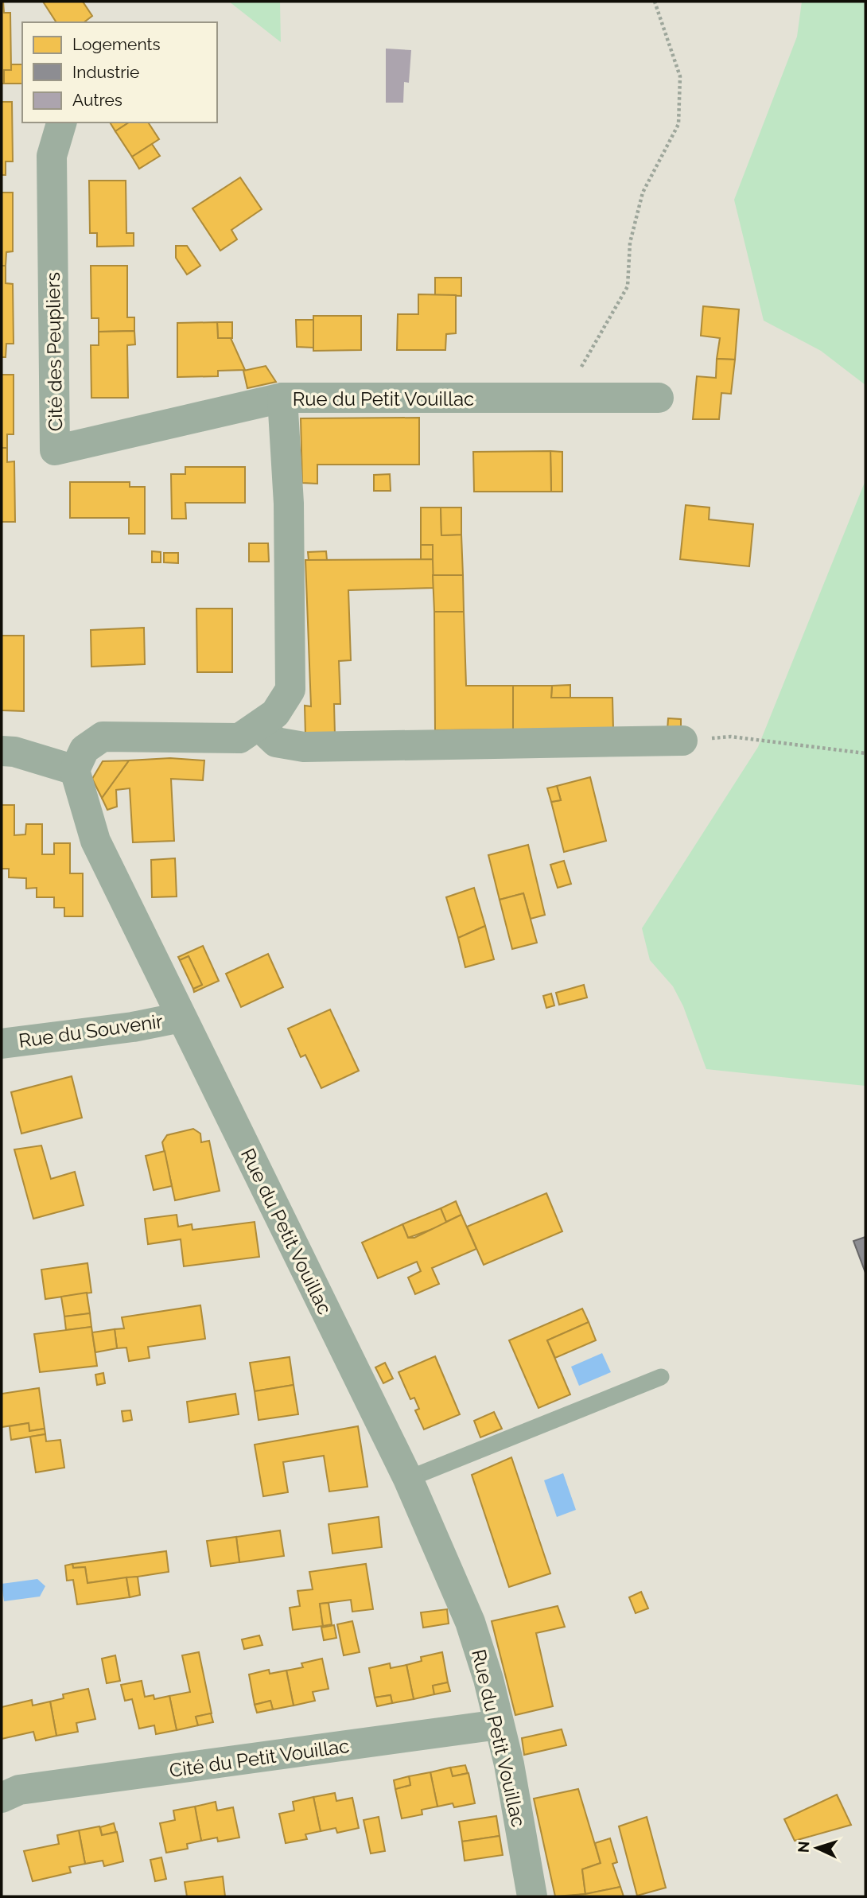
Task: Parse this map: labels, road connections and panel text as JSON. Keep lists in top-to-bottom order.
{
  "streets": {
    "street": [
      "Cité des Peupliers",
      "Rue du Petit Vouillac",
      "Rue du Souvenir",
      "Cité du Petit Vouillac"
    ]
  },
  "crossings": [
    ["Cité des Peupliers", "Rue du Petit Vouillac"],
    ["Rue du Petit Vouillac", "Rue du Souvenir"],
    ["Rue du Petit Vouillac", "Cité du Petit Vouillac"]
  ],
  "legend": ["Logements", "Industrie", "Autres"],
  "north": "left"
}
